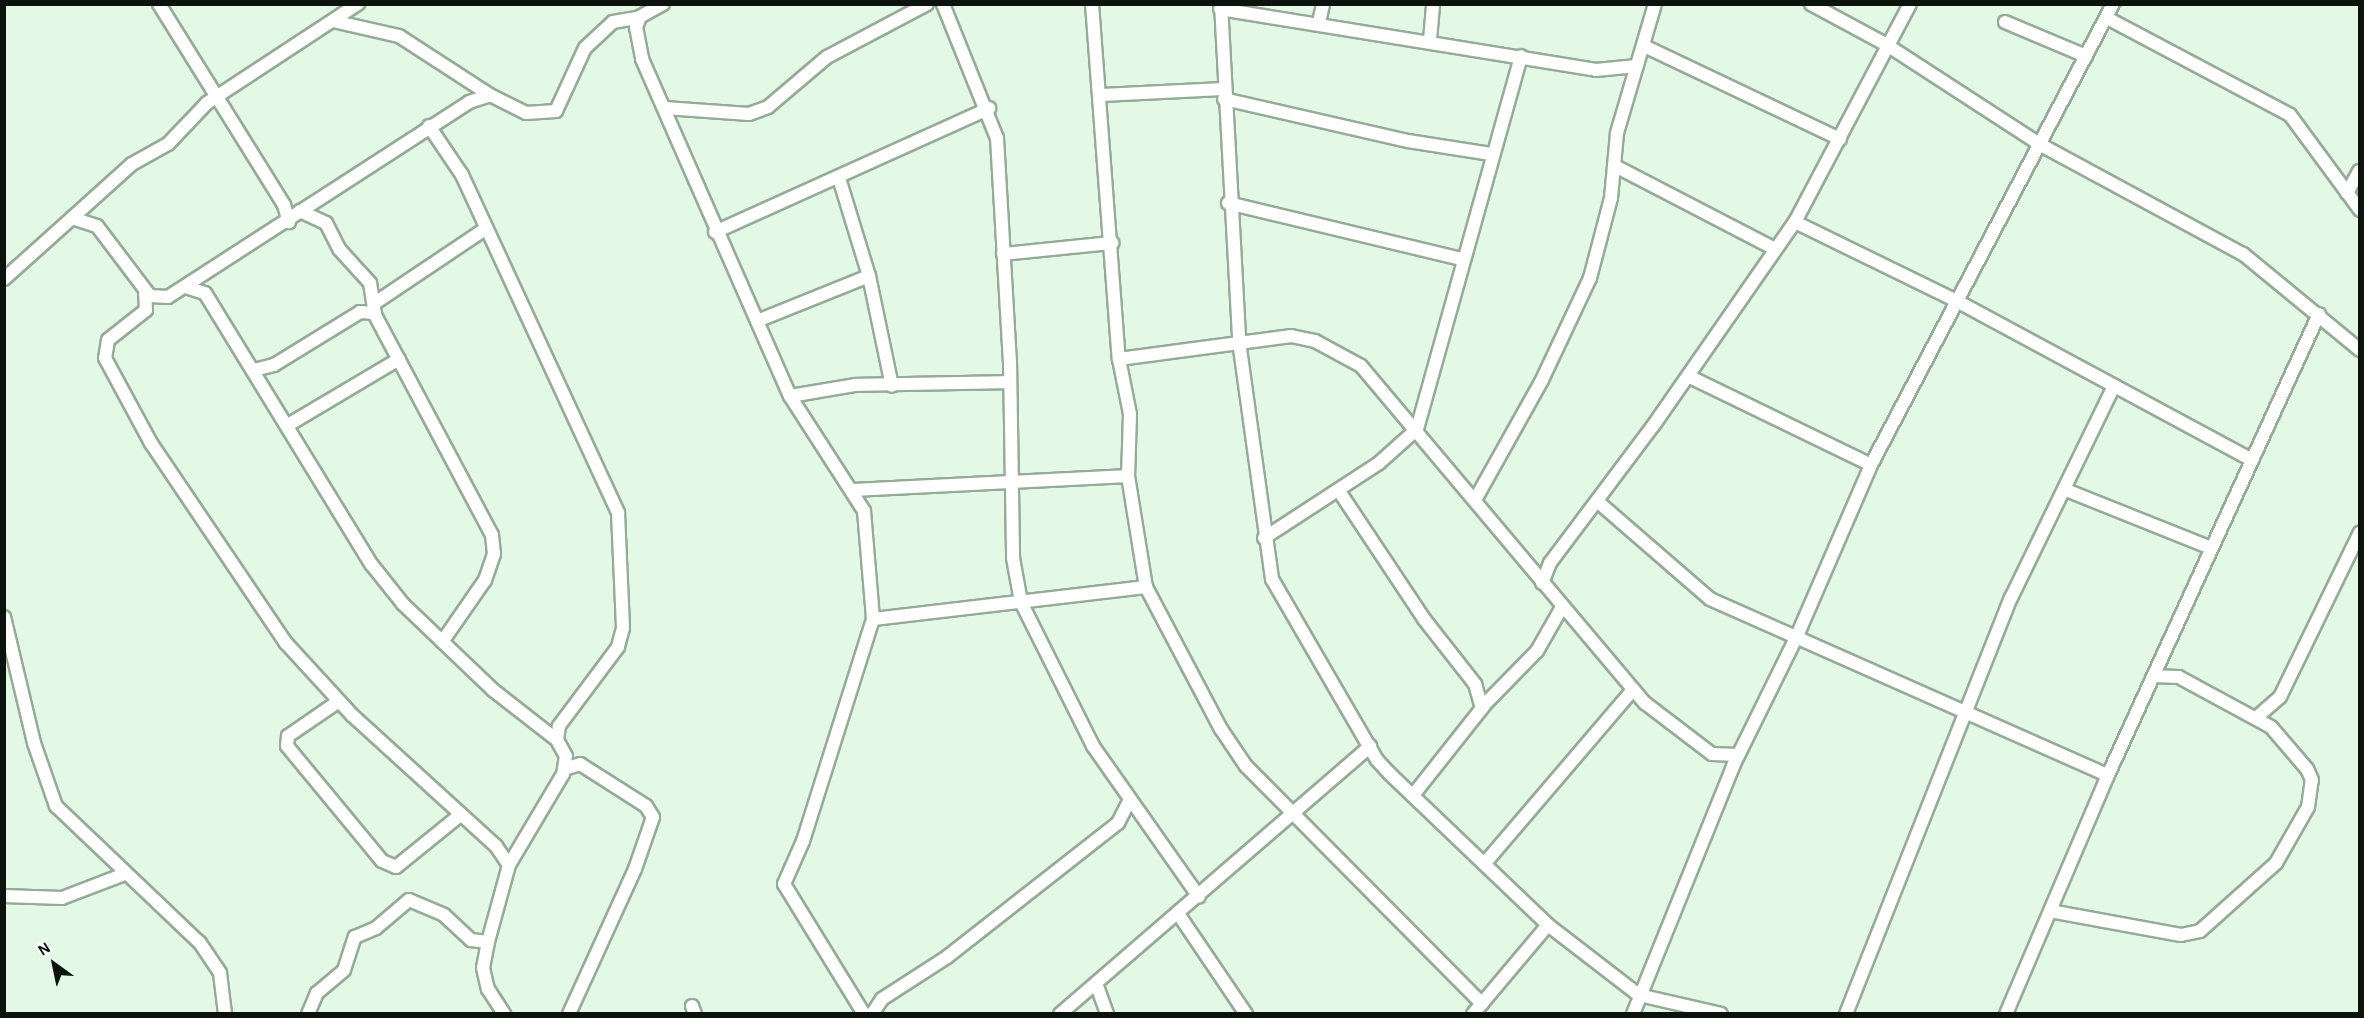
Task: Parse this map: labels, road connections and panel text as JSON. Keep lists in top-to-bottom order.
{
  "north": "top left"
}
